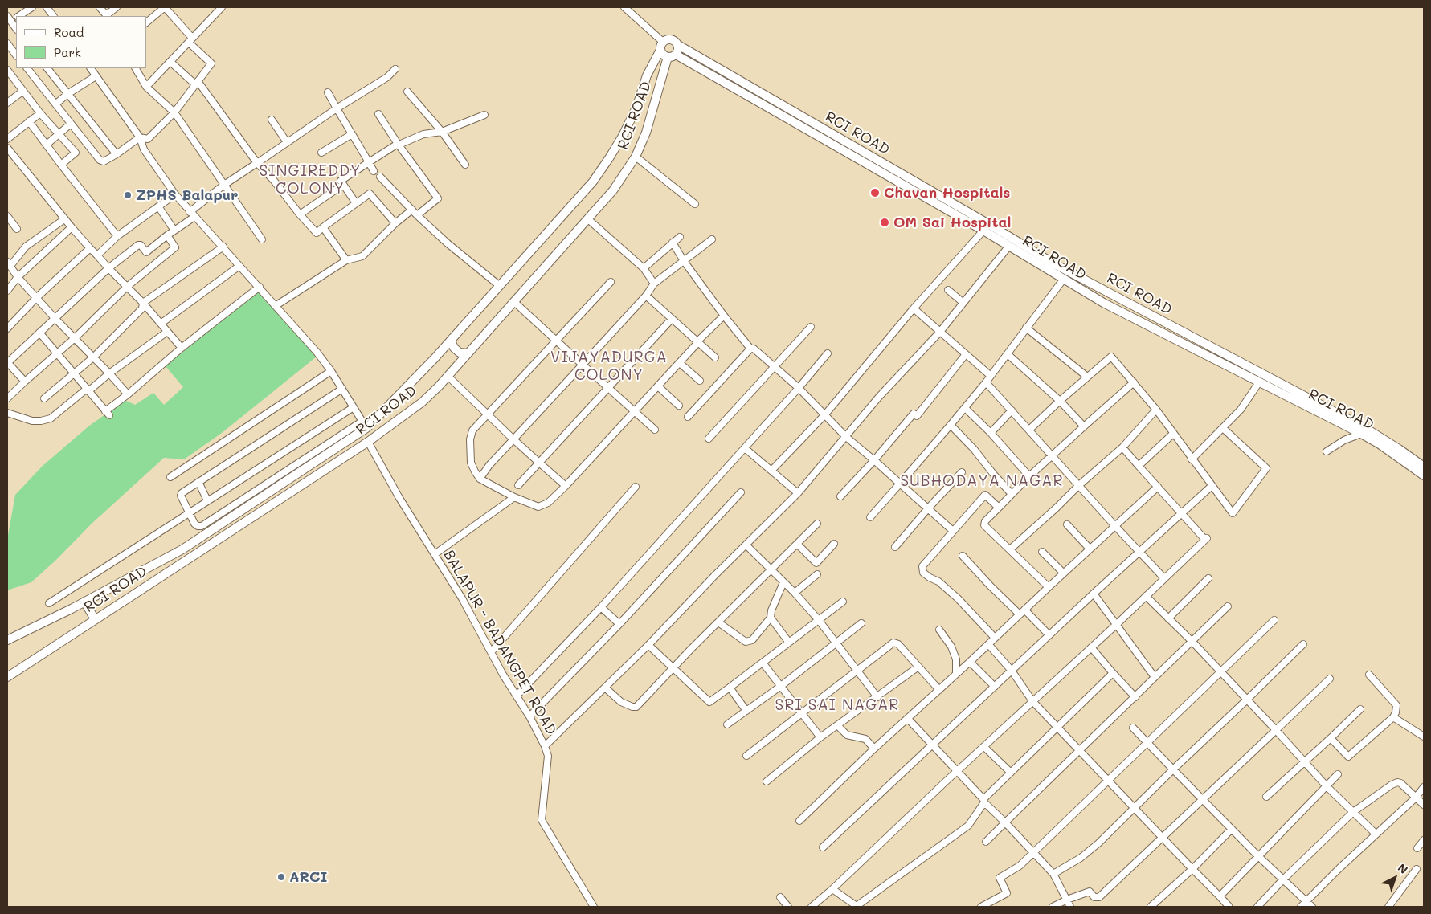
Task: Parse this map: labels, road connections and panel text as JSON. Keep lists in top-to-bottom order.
{
  "streets": {
    "main road": ["RCI ROAD"],
    "street": ["BALAPUR - BADANGPET ROAD"]
  },
  "crossings": [
    ["RCI ROAD", "BALAPUR - BADANGPET ROAD"]
  ],
  "districts": [
    "SINGIREDDY COLONY",
    "VIJAYADURGA COLONY",
    "SUBHODAYA NAGAR",
    "SRI SAI NAGAR"
  ],
  "places": [
    "Chavan Hospitals",
    "ZPHS Balapur",
    "OM Sai Hospital",
    "ARCI"
  ],
  "legend": ["Road", "Park"],
  "north": "top right"
}
